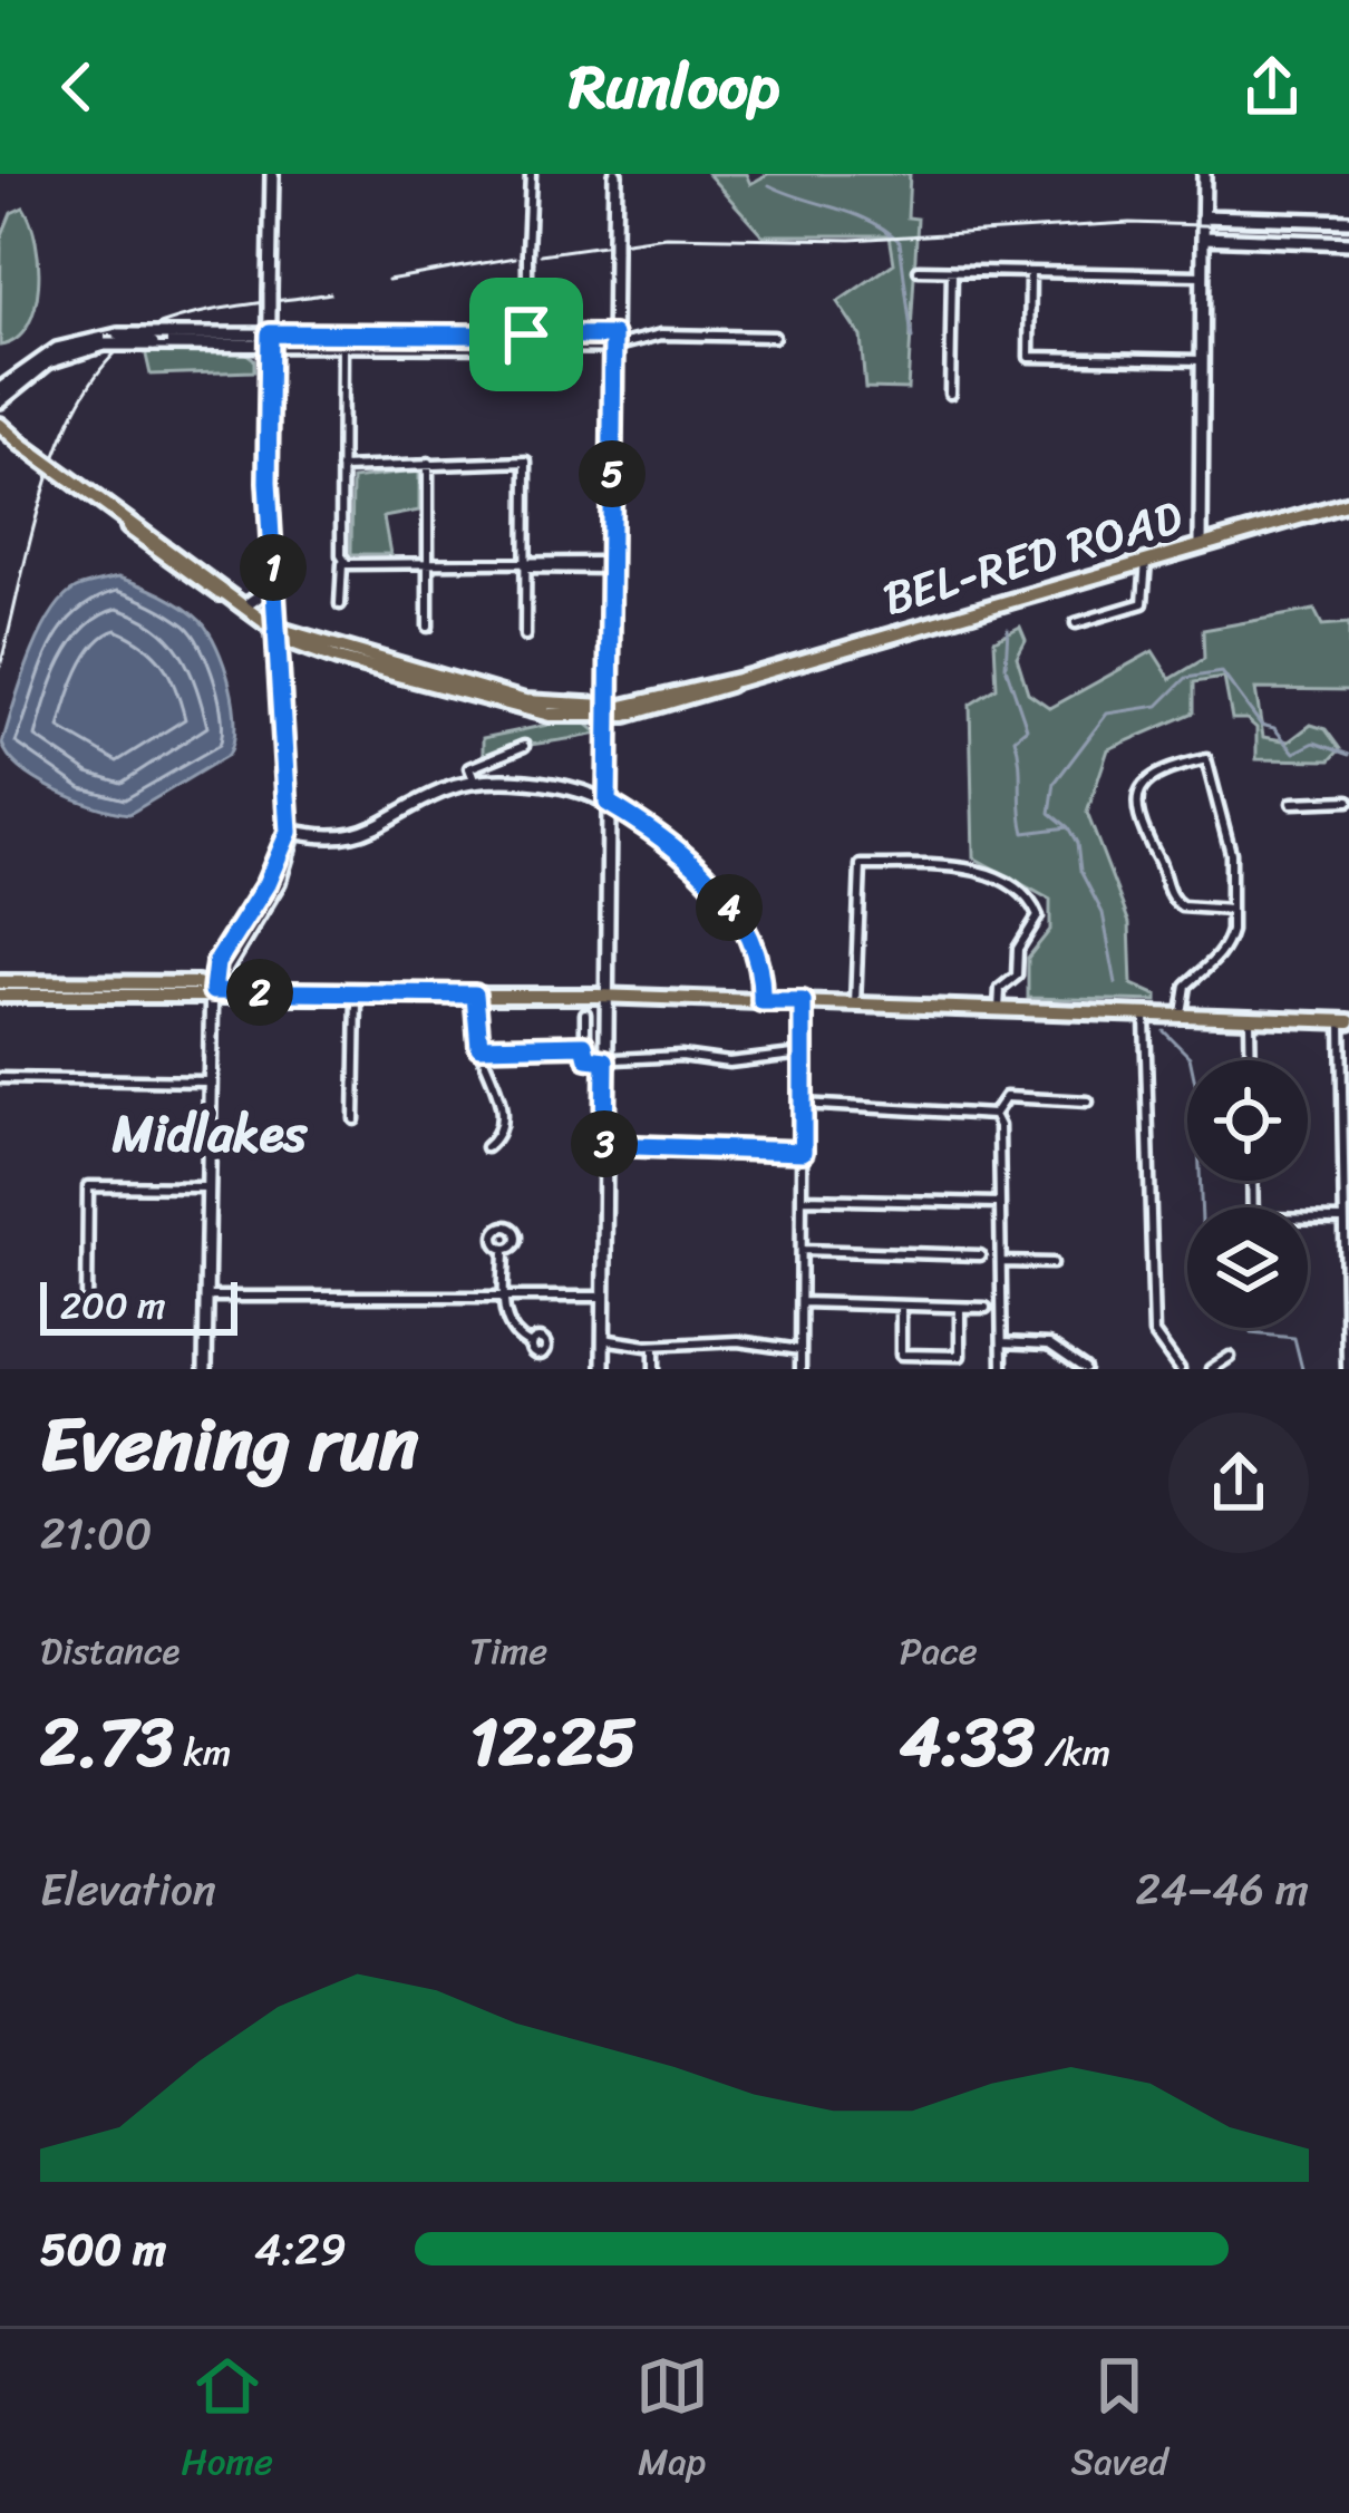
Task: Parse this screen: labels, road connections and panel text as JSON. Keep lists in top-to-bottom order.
{
  "streets": {
    "main road": ["BEL-RED ROAD"]
  },
  "districts": ["Midlakes"],
  "scale_bar": "200 m",
  "page": {
    "header": "Runloop",
    "pins": [
      "5",
      "1",
      "4",
      "2",
      "3"
    ],
    "scale": "200 m",
    "heading": ["Evening run", "21:00"],
    "stats": [
      ["Distance", "2.73 km"],
      ["Time", "12:25"],
      ["Pace", "4:33 /km"]
    ],
    "chart": ["Elevation", "24–46 m"],
    "list": [
      {
        "name": "500 m",
        "note": "4:29"
      }
    ],
    "tabs": ["Home", "Map", "Saved"]
  }
}
